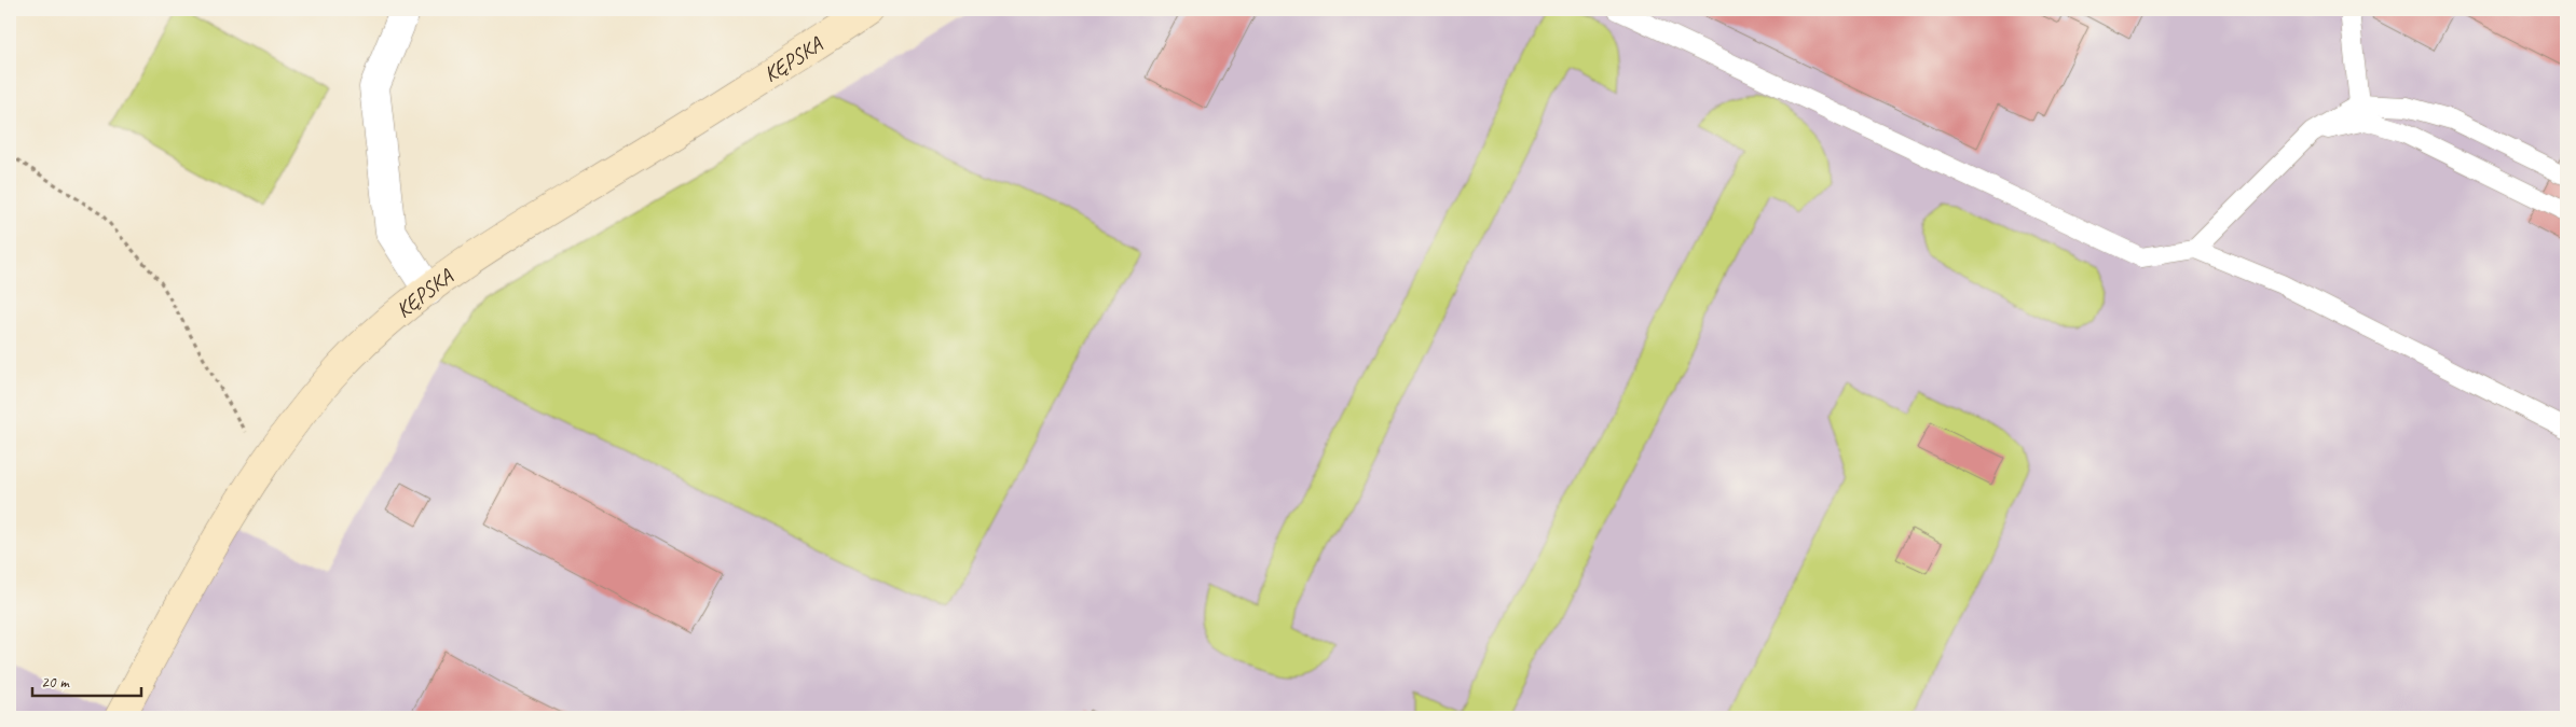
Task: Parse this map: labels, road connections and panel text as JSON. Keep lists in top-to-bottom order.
{
  "streets": {
    "street": ["KĘPSKA"]
  },
  "scale_bar": "20 m"
}
